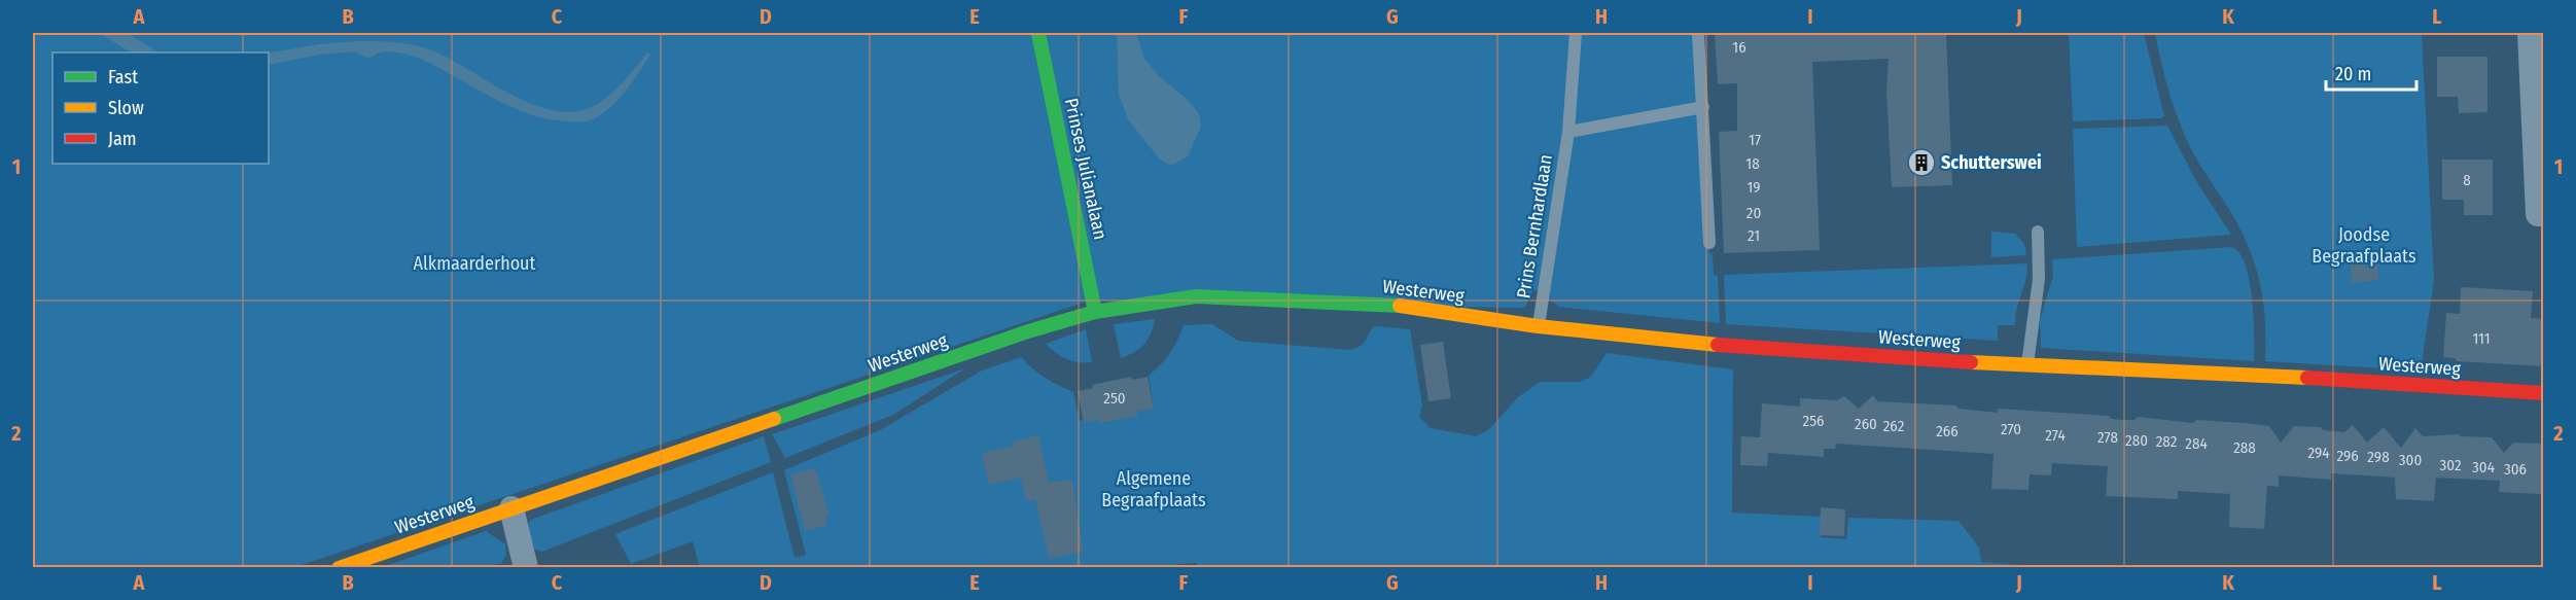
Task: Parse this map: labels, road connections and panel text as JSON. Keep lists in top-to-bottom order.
{
  "streets": {
    "street": ["Prinses Julianalaan", "Westerweg"],
    "lane": ["Prins Bernhardlaan"]
  },
  "crossings": [
    ["Prinses Julianalaan", "Westerweg"],
    ["Prins Bernhardlaan", "Westerweg"]
  ],
  "parks": ["Joodse Begraafplaats", "Alkmaarderhout", "Algemene Begraafplaats"],
  "places": {
    "building": ["Schutterswei"]
  },
  "house_numbers": [
    "16",
    "17",
    "18",
    "8",
    "19",
    "20",
    "21",
    "111",
    "250",
    "256",
    "260",
    "262",
    "270",
    "266",
    "274",
    "278",
    "280",
    "282",
    "284",
    "288",
    "294",
    "296",
    "298",
    "300",
    "302",
    "304",
    "306"
  ],
  "legend": ["Fast", "Slow", "Jam"],
  "scale_bar": "20 m",
  "grid": {
    "columns": [
      "A",
      "B",
      "C",
      "D",
      "E",
      "F",
      "G",
      "H",
      "I",
      "J",
      "K",
      "L"
    ],
    "rows": ["1", "2"]
  }
}
